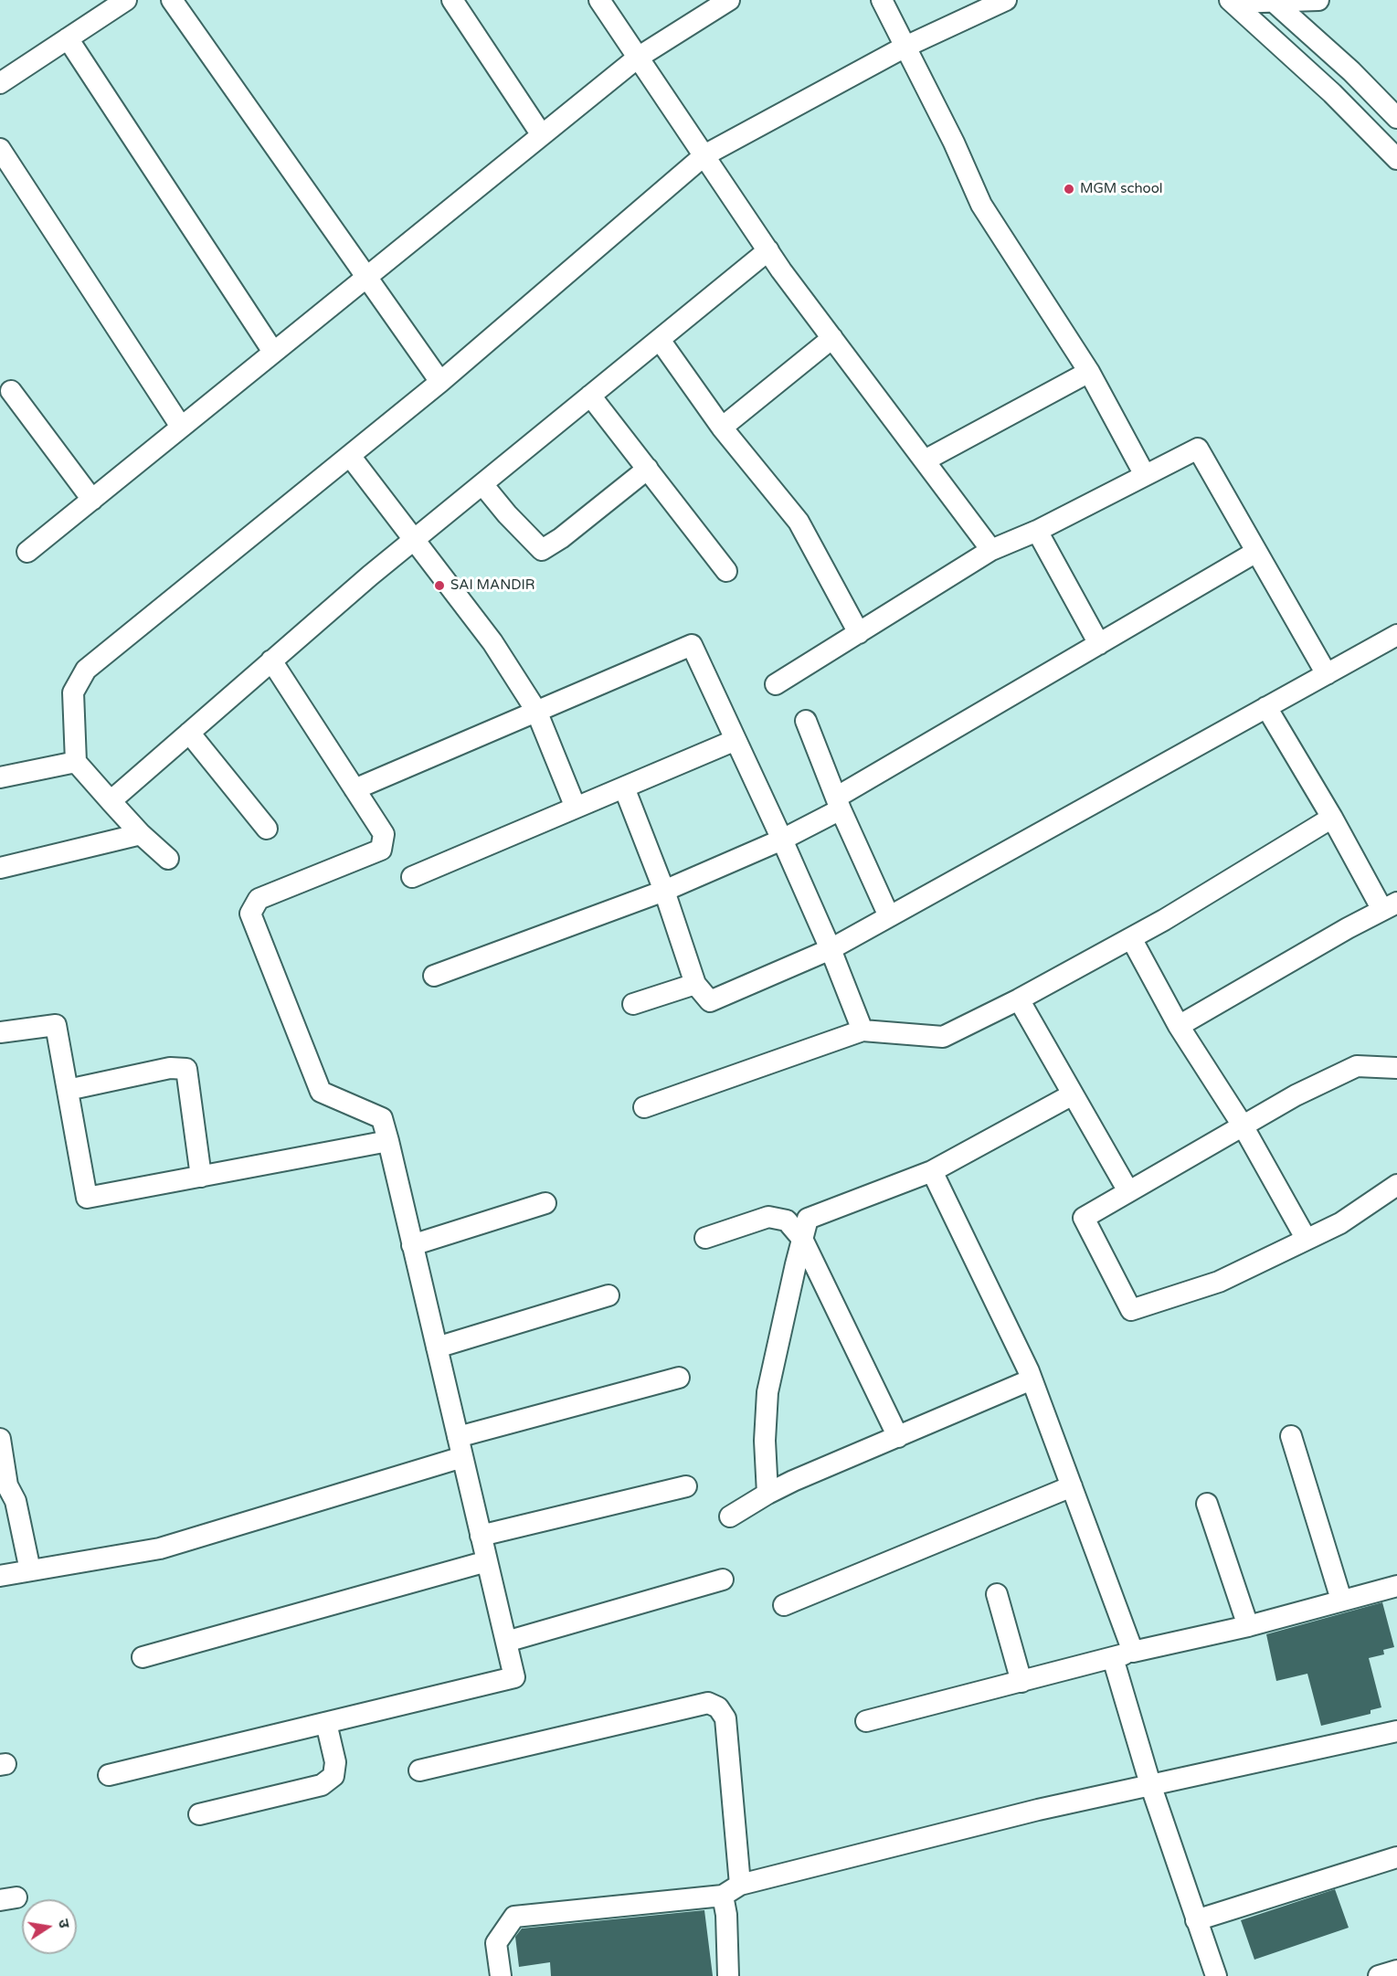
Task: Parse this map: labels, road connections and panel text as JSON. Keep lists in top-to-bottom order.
{
  "places": ["MGM school", "SAI MANDIR"],
  "north": "right"
}
